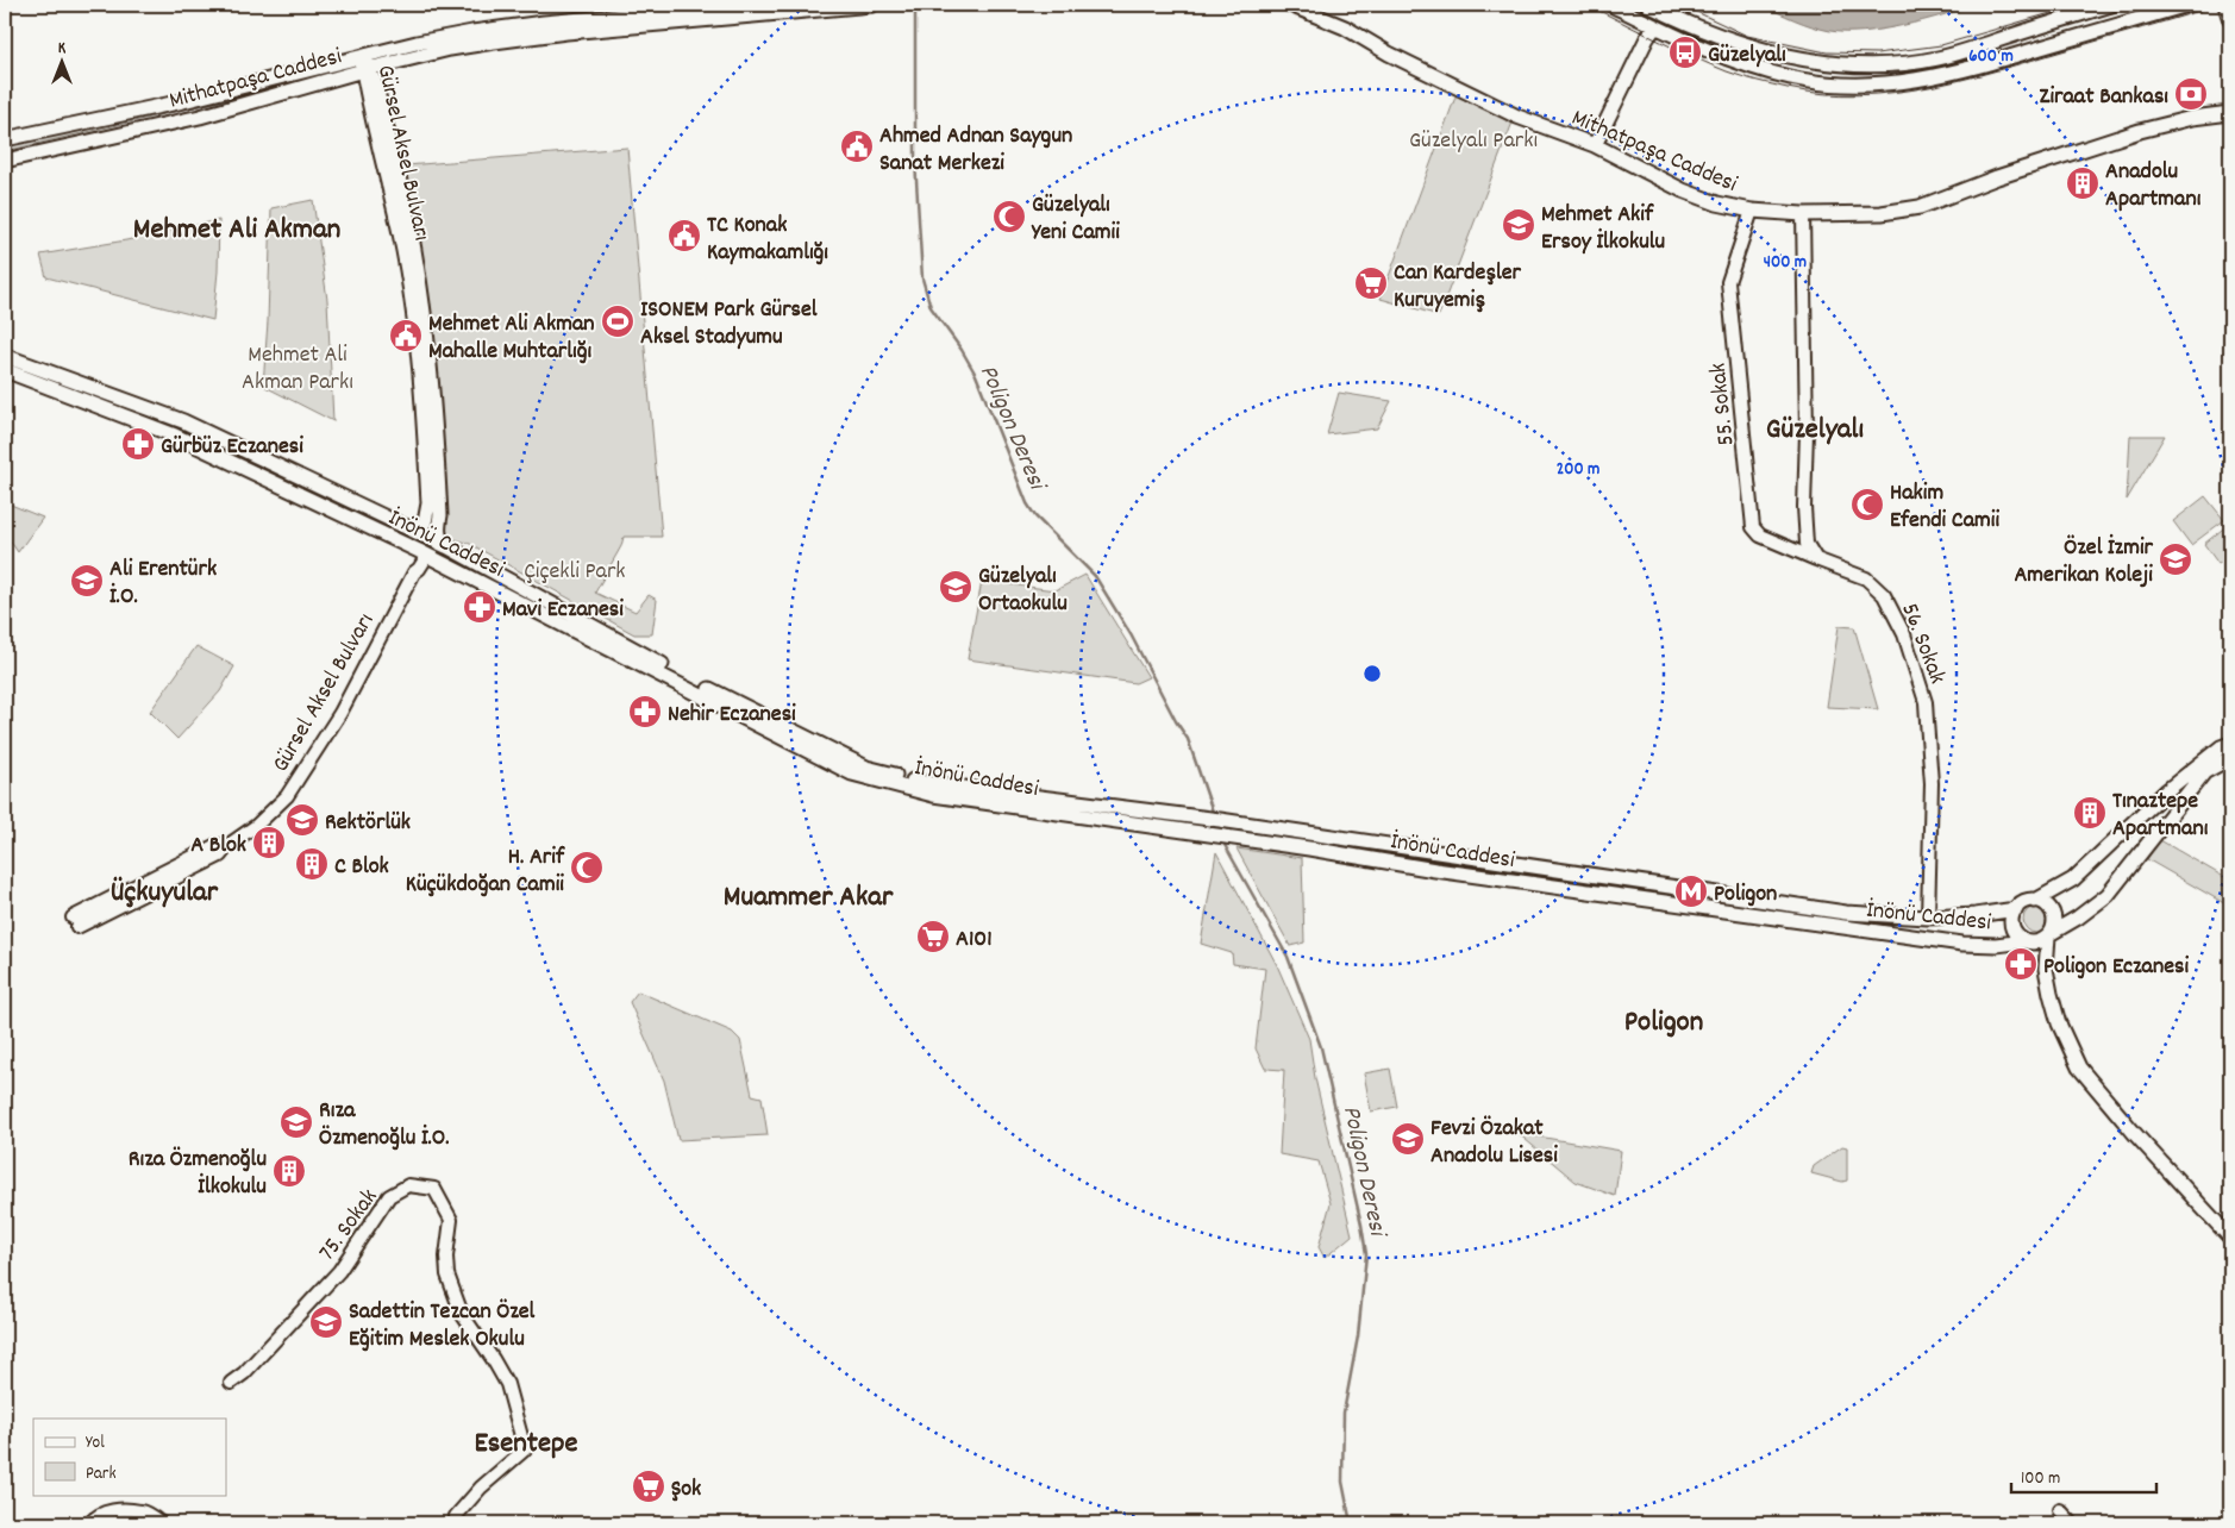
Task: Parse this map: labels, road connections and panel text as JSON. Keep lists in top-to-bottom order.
{
  "streets": {
    "main road": ["Mithatpaşa Caddesi", "Gürsel Aksel Bulvarı", "İnönü Caddesi"],
    "street": ["55. Sokak", "56. Sokak", "75. Sokak"]
  },
  "crossings": [
    ["Mithatpaşa Caddesi", "Gürsel Aksel Bulvarı"],
    ["Mithatpaşa Caddesi", "55. Sokak"],
    ["Gürsel Aksel Bulvarı", "İnönü Caddesi"],
    ["55. Sokak", "56. Sokak"],
    ["İnönü Caddesi", "56. Sokak"]
  ],
  "districts": [
    "Mehmet Ali Akman",
    "Güzelyalı",
    "Üçkuyular",
    "Muammer Akar",
    "Poligon",
    "Esentepe"
  ],
  "water": ["Poligon Deresi"],
  "parks": ["Güzelyalı Parkı", "Mehmet Ali Akman Parkı", "Çiçekli Park"],
  "places": {
    "bus stop": ["Güzelyalı"],
    "bank": ["Ziraat Bankası"],
    "public building": ["Ahmed Adnan Saygun Sanat Merkezi", "TC Konak Kaymakamlığı", "Mehmet Ali Akman Mahalle Muhtarlığı"],
    "building": [
      "Anadolu Apartmanı",
      "Tınaztepe Apartmanı",
      "A Blok",
      "C Blok",
      "Rıza Özmenoğlu İlkokulu"
    ],
    "mosque": ["Güzelyalı Yeni Camii", "Hakim Efendi Camii", "H. Arif Küçükdoğan Camii"],
    "school or university": [
      "Mehmet Akif Ersoy İlkokulu",
      "Özel İzmir Amerikan Koleji",
      "Ali Erentürk İ.O.",
      "Güzelyalı Ortaokulu",
      "Rektörlük",
      "Rıza Özmenoğlu İ.O.",
      "Fevzi Özakat Anadolu Lisesi",
      "Sadettin Tezcan Özel Eğitim Meslek Okulu"
    ],
    "supermarket": ["Can Kardeşler Kuruyemiş", "A101", "Şok"],
    "sports": ["ISONEM Park Gürsel Aksel Stadyumu"],
    "pharmacy": [
      "Gürbüz Eczanesi",
      "Mavi Eczanesi",
      "Nehir Eczanesi",
      "Poligon Eczanesi"
    ],
    "metro station": ["Poligon"]
  },
  "legend": ["Yol", "Park"],
  "scale_bar": "100 m",
  "north": "top",
  "rings": ["600 m", "400 m", "200 m"]
}
